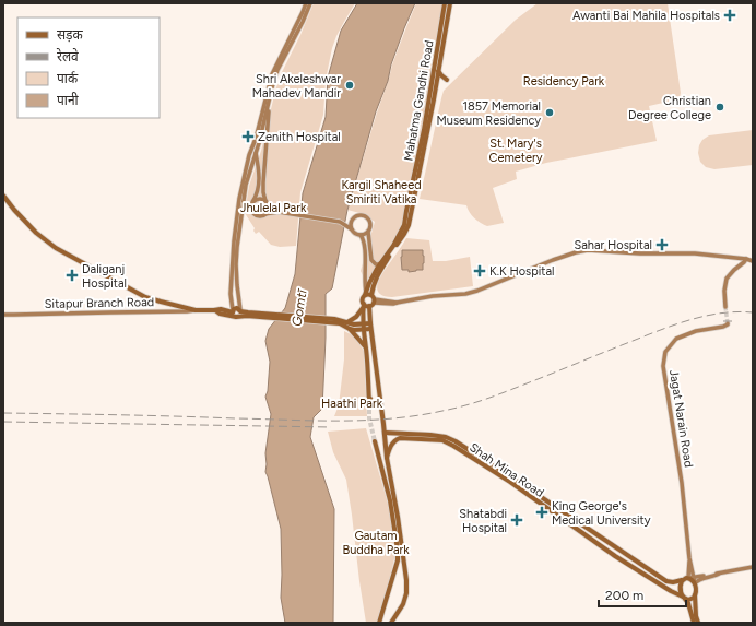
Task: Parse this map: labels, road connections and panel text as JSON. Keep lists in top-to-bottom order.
{
  "streets": {
    "main road": ["Mahatma Gandhi Road", "Shah Mina Road"],
    "street": ["Sitapur Branch Road", "Jagat Narain Road"]
  },
  "crossings": [
    ["Jagat Narain Road", "Shah Mina Road"]
  ],
  "water": ["Gomtī"],
  "parks": [
    "Residency Park",
    "St. Mary's Cemetery",
    "Kargil Shaheed Smiriti Vatika",
    "Jhulelal Park",
    "Haathi Park",
    "Gautam Buddha Park"
  ],
  "places": {
    "health": [
      "Awanti Bai Mahila Hospitals",
      "Zenith Hospital",
      "Sahar Hospital",
      "K.K Hospital",
      "Daliganj Hospital",
      "King George's Medical University",
      "Shatabdi Hospital"
    ],
    "other": ["Shri Akeleshwar Mahadev Mandir", "Christian Degree College", "1857 Memorial Museum Residency"]
  },
  "legend": [
    "सड़क",
    "रेलवे",
    "पार्क",
    "पानी"
  ],
  "scale_bar": "200 m"
}
